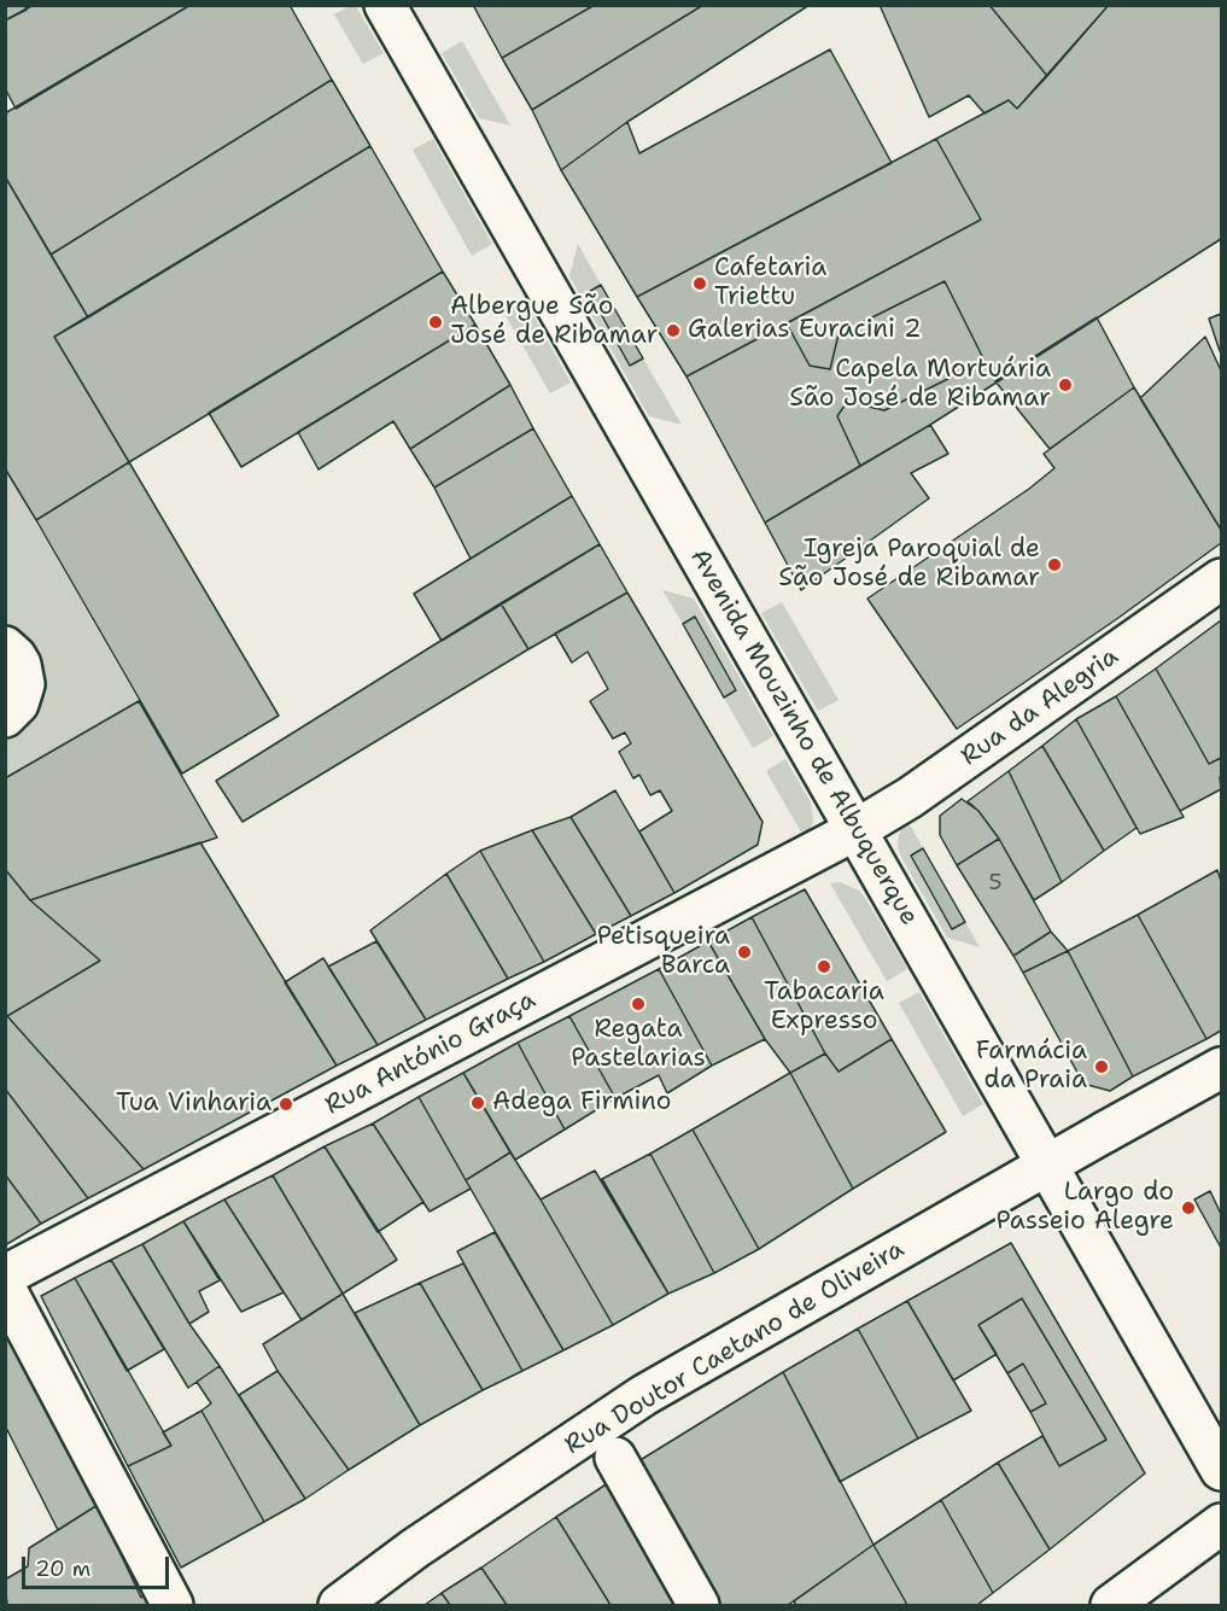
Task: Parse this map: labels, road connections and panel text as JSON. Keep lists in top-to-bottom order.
{
  "streets": {
    "street": [
      "Rua da Alegria",
      "Avenida Mouzinho de Albuquerque",
      "Rua António Graça",
      "Rua Doutor Caetano de Oliveira"
    ]
  },
  "crossings": [
    ["Rua da Alegria", "Avenida Mouzinho de Albuquerque"],
    ["Rua da Alegria", "Rua António Graça"],
    ["Avenida Mouzinho de Albuquerque", "Rua António Graça"],
    ["Avenida Mouzinho de Albuquerque", "Rua Doutor Caetano de Oliveira"]
  ],
  "places": [
    "Cafetaria Triettu",
    "Albergue São José de Ribamar",
    "Galerias Euracini 2",
    "Capela Mortuária São José de Ribamar",
    "Igreja Paroquial de São José de Ribamar",
    "Petisqueira Barca",
    "Tabacaria Expresso",
    "Regata Pastelarias",
    "Farmácia da Praia",
    "Adega Firmino",
    "Tua Vinharia",
    "Largo do Passeio Alegre"
  ],
  "house_numbers": ["5"],
  "scale_bar": "20 m"
}
